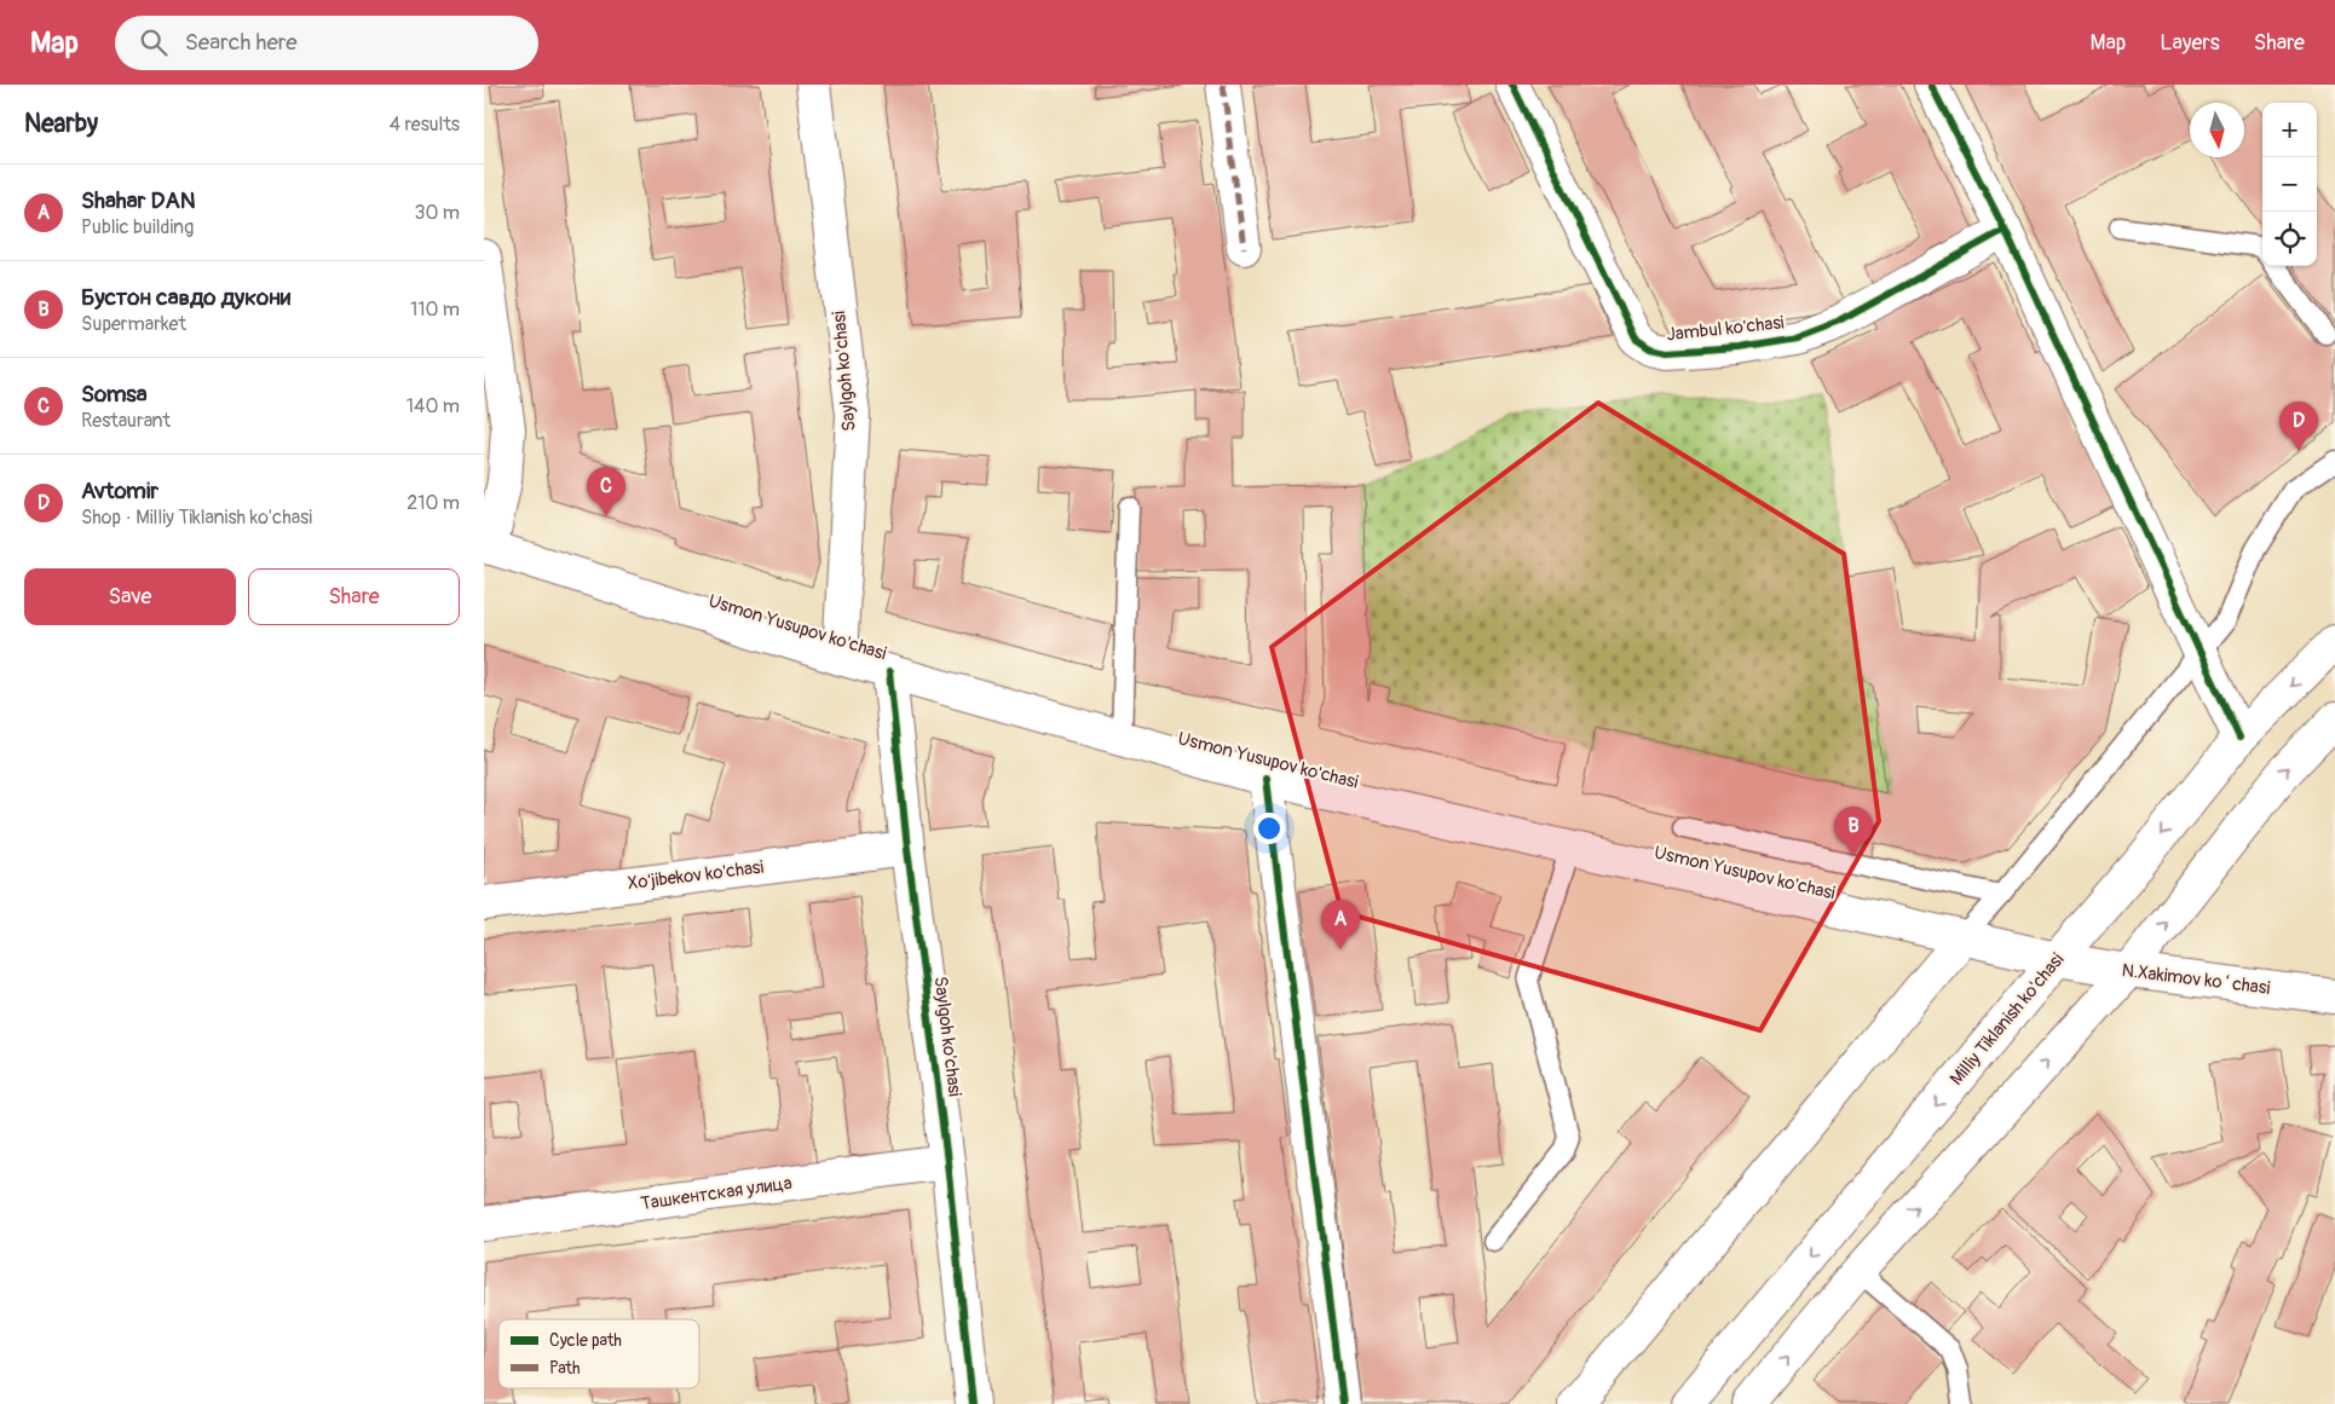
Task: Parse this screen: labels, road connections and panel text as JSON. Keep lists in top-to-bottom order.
{
  "streets": {
    "street": [
      "Jambul ko'chasi",
      "Saylgoh ko'chasi",
      "Usmon Yusupov ko'chasi",
      "Xo'jibekov ko'chasi",
      "N.Xakimov koʻchasi",
      "Milliy Tiklanish ko'chasi",
      "Ташкентская улица"
    ]
  },
  "crossings": [
    ["Saylgoh ko'chasi", "Usmon Yusupov ko'chasi"],
    ["Saylgoh ko'chasi", "Xo'jibekov ko'chasi"],
    ["Saylgoh ko'chasi", "Ташкентская улица"],
    ["Usmon Yusupov ko'chasi", "N.Xakimov koʻchasi"],
    ["Usmon Yusupov ko'chasi", "Milliy Tiklanish ko'chasi"],
    ["N.Xakimov koʻchasi", "Milliy Tiklanish ko'chasi"]
  ],
  "legend": ["Cycle path", "Path"],
  "north": "bottom",
  "page": {
    "header": "Map",
    "search": "Search here",
    "nav": ["Map", "Layers", "Share"],
    "heading": ["Nearby", "4 results"],
    "map_buttons": ["+", "−"],
    "list": [
      {
        "mark": "A",
        "name": "Shahar DAN",
        "note": "Public building",
        "value": "30 m"
      },
      {
        "mark": "B",
        "name": "Бустон савдо дукони",
        "note": "Supermarket",
        "value": "110 m"
      },
      {
        "mark": "C",
        "name": "Somsa",
        "note": "Restaurant",
        "value": "140 m"
      },
      {
        "mark": "D",
        "name": "Avtomir",
        "note": "Shop · Milliy Tiklanish ko'chasi",
        "value": "210 m"
      }
    ],
    "pins": [
      "D",
      "C",
      "B",
      "A"
    ],
    "buttons": ["Save", "Share"]
  }
}
